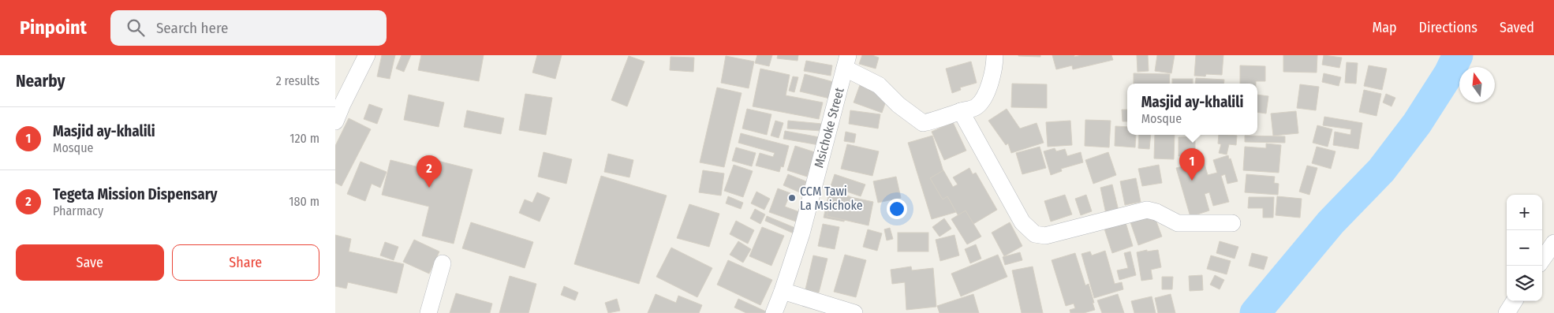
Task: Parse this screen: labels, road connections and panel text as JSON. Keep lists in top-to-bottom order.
{
  "streets": {
    "street": ["Msichoke Street"]
  },
  "places": ["CCM Tawi La Msichoke"],
  "north": "top",
  "page": {
    "header": "Pinpoint",
    "search": "Search here",
    "nav": ["Map", "Directions", "Saved"],
    "heading": ["Nearby", "2 results"],
    "popup": ["Masjid ay-khalili", "Mosque"],
    "list": [
      {
        "mark": "1",
        "name": "Masjid ay-khalili",
        "note": "Mosque",
        "value": "120 m"
      },
      {
        "mark": "2",
        "name": "Tegeta Mission Dispensary",
        "note": "Pharmacy",
        "value": "180 m"
      }
    ],
    "pins": ["1", "2"],
    "map_buttons": ["+", "−"],
    "buttons": ["Save", "Share"]
  }
}
